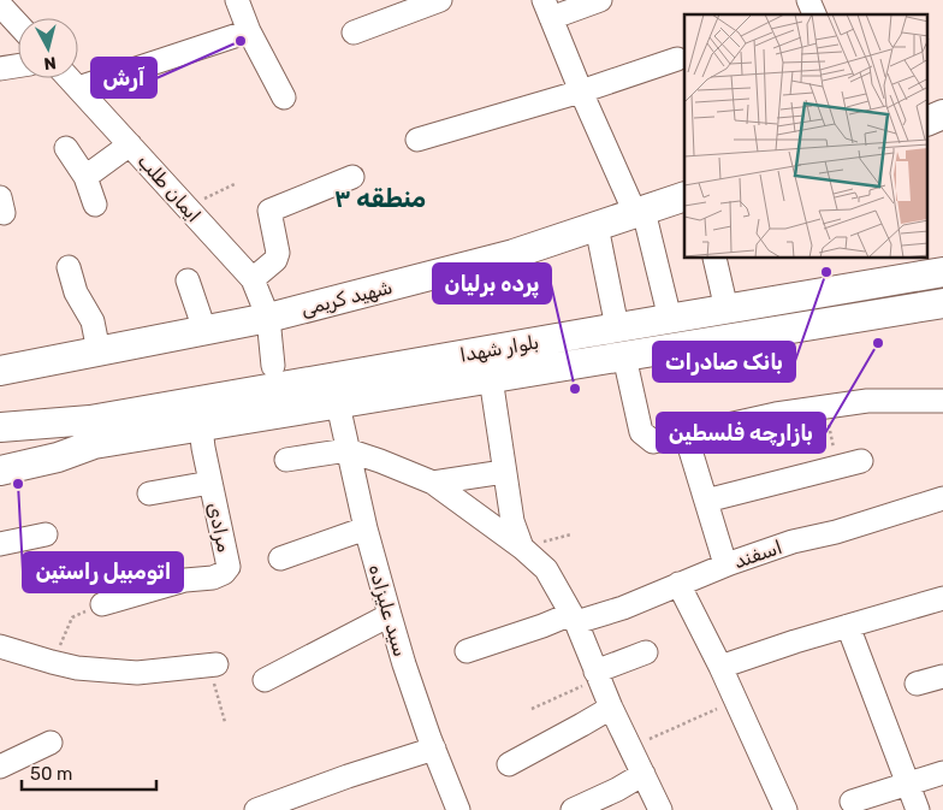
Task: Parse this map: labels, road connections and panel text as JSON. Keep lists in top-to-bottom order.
{
  "streets": {
    "main road": ["شهید کریمی", "بلوار شهدا"],
    "street": [
      "ایمان طلب",
      "مرادی",
      "اسفند",
      "سید علیزاده"
    ]
  },
  "crossings": [
    ["ایمان طلب", "شهید کریمی"],
    ["بلوار شهدا", "مرادی"],
    ["بلوار شهدا", "سید علیزاده"]
  ],
  "districts": ["منطقه ۳"],
  "places": [
    "آرش",
    "بانک صادرات",
    "بازارچه فلسطین",
    "پرده برلیان",
    "اتومبیل راستین"
  ],
  "scale_bar": "50 m",
  "north": "bottom"
}
